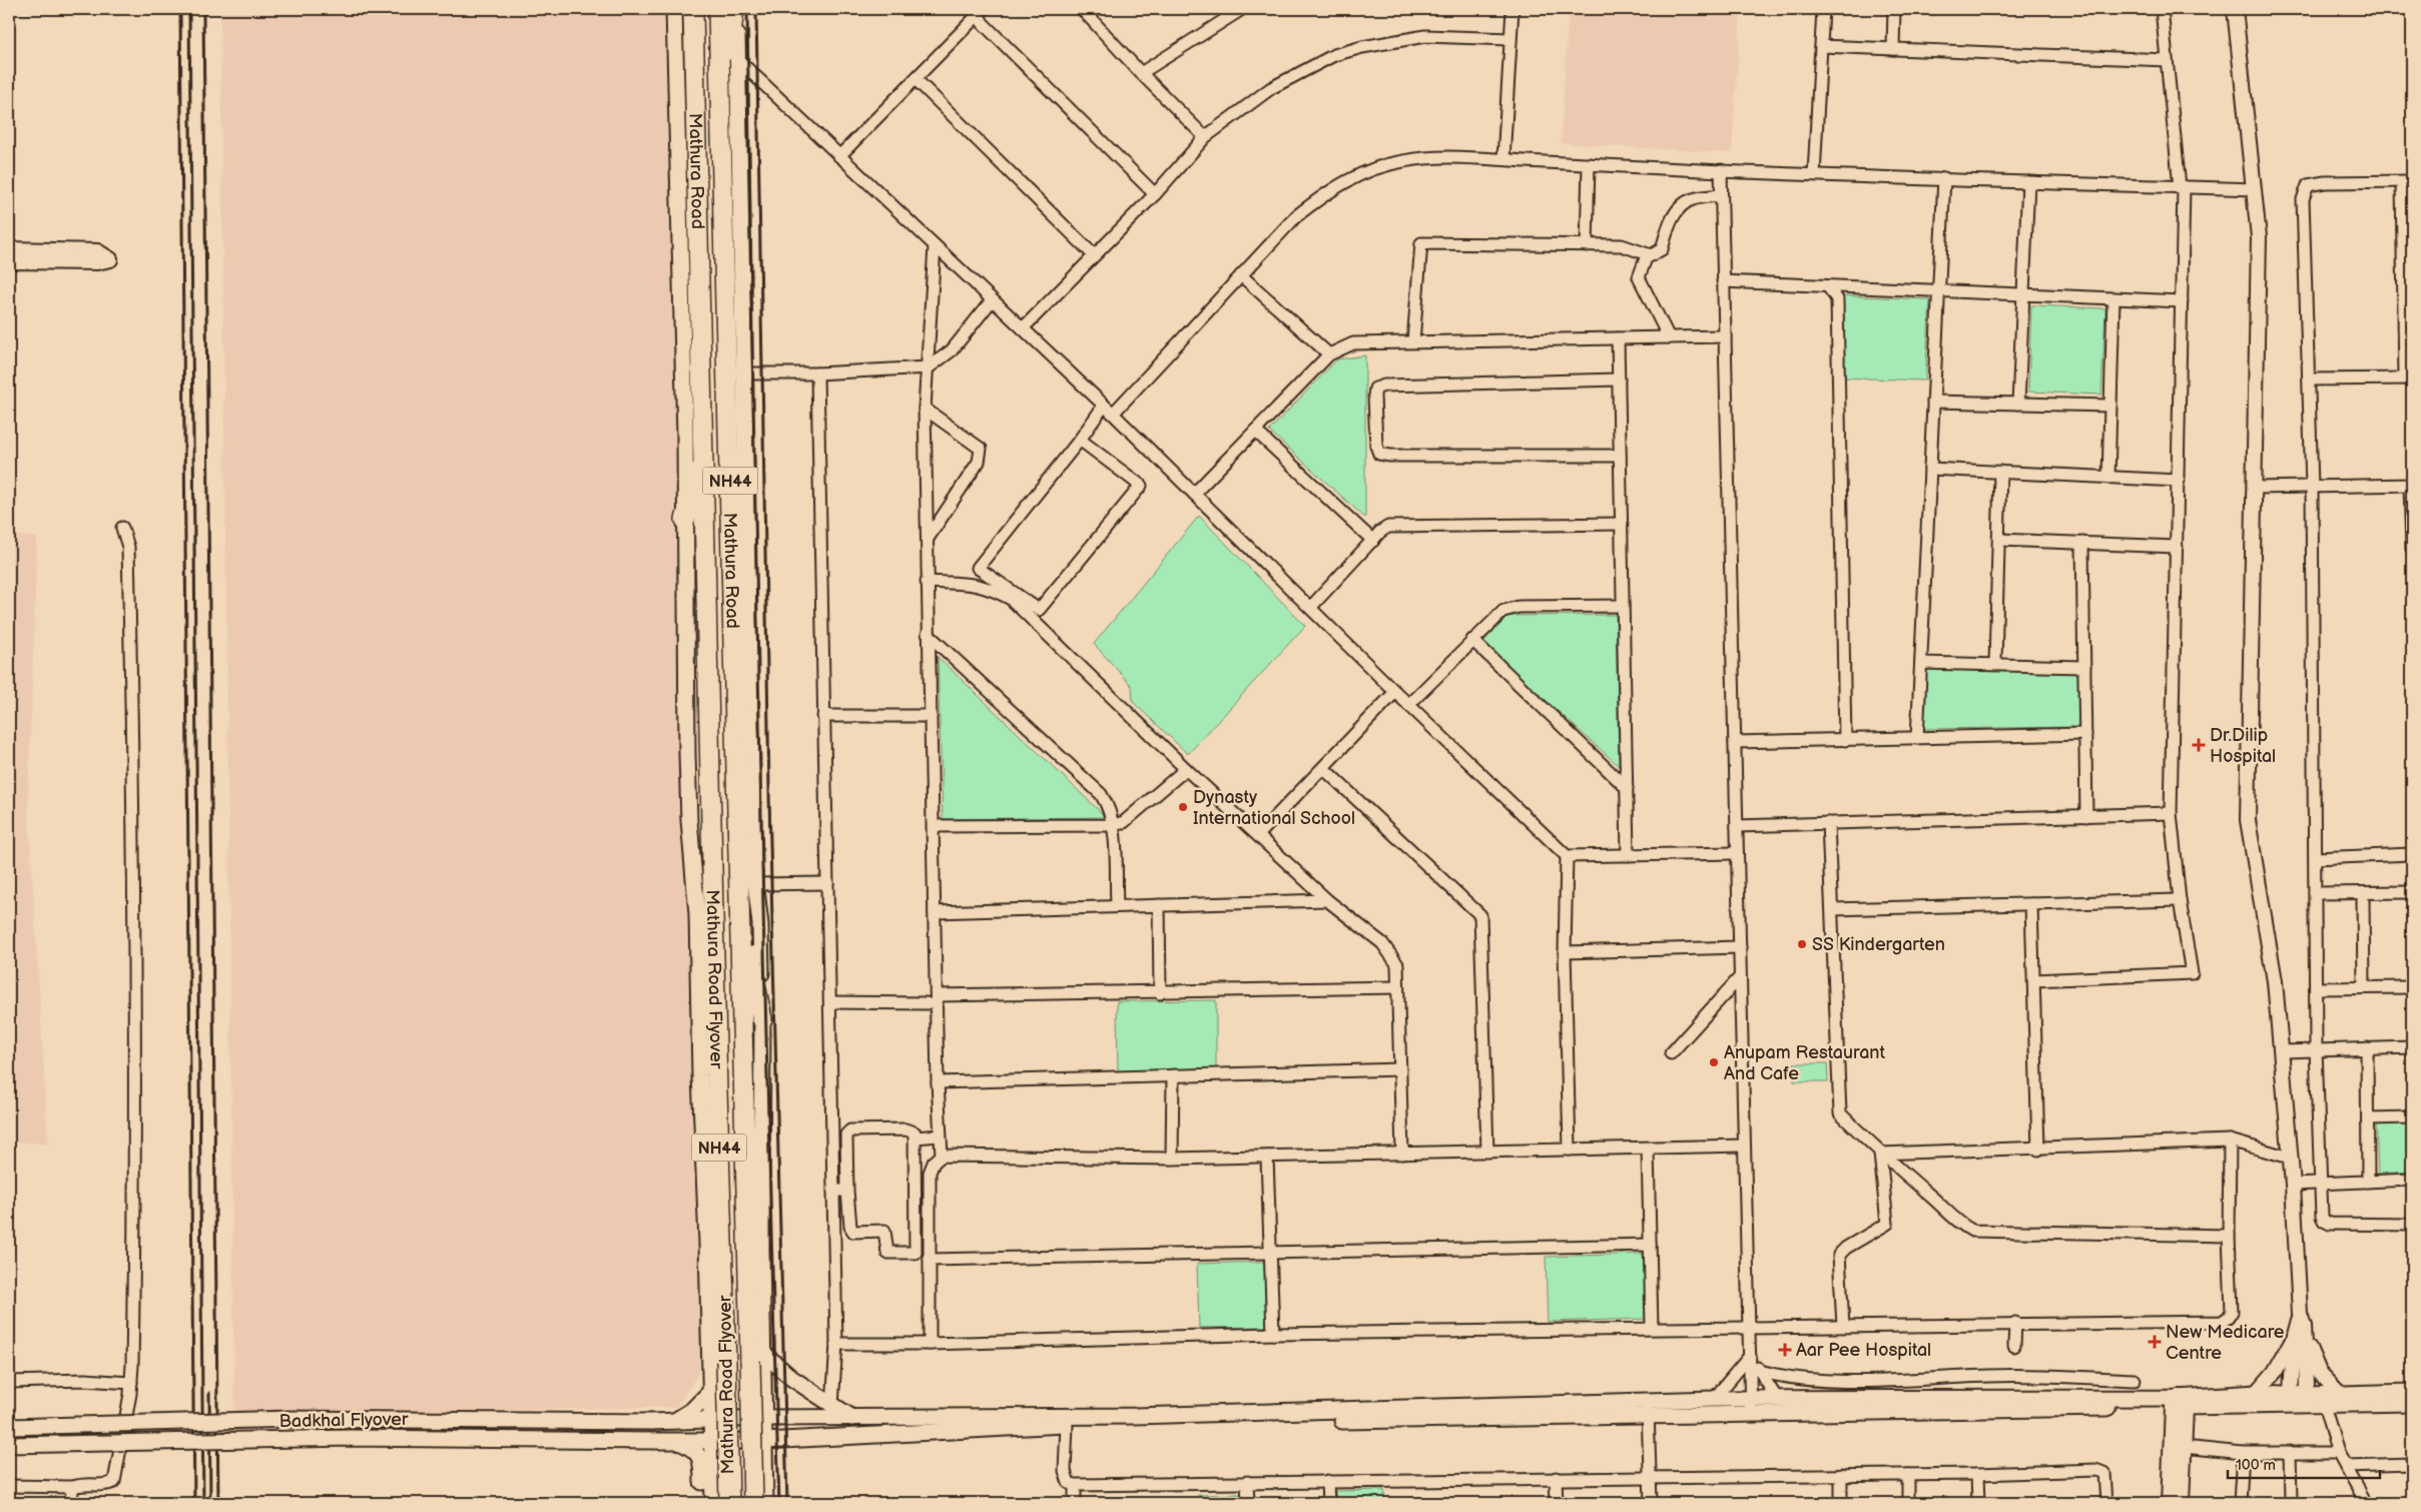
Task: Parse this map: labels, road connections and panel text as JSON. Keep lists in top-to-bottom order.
{
  "streets": {
    "highway": ["Mathura Road", "NH44", "Mathura Road Flyover"],
    "main road": ["Badkhal Flyover"]
  },
  "crossings": [
    ["Mathura Road", "NH44"],
    ["Mathura Road", "Mathura Road Flyover"]
  ],
  "places": {
    "health": ["Dr.Dilip Hospital", "New Medicare Centre", "Aar Pee Hospital"],
    "other": ["Dynasty International School", "SS Kindergarten", "Anupam Restaurant And Cafe"]
  },
  "scale_bar": "100 m"
}
